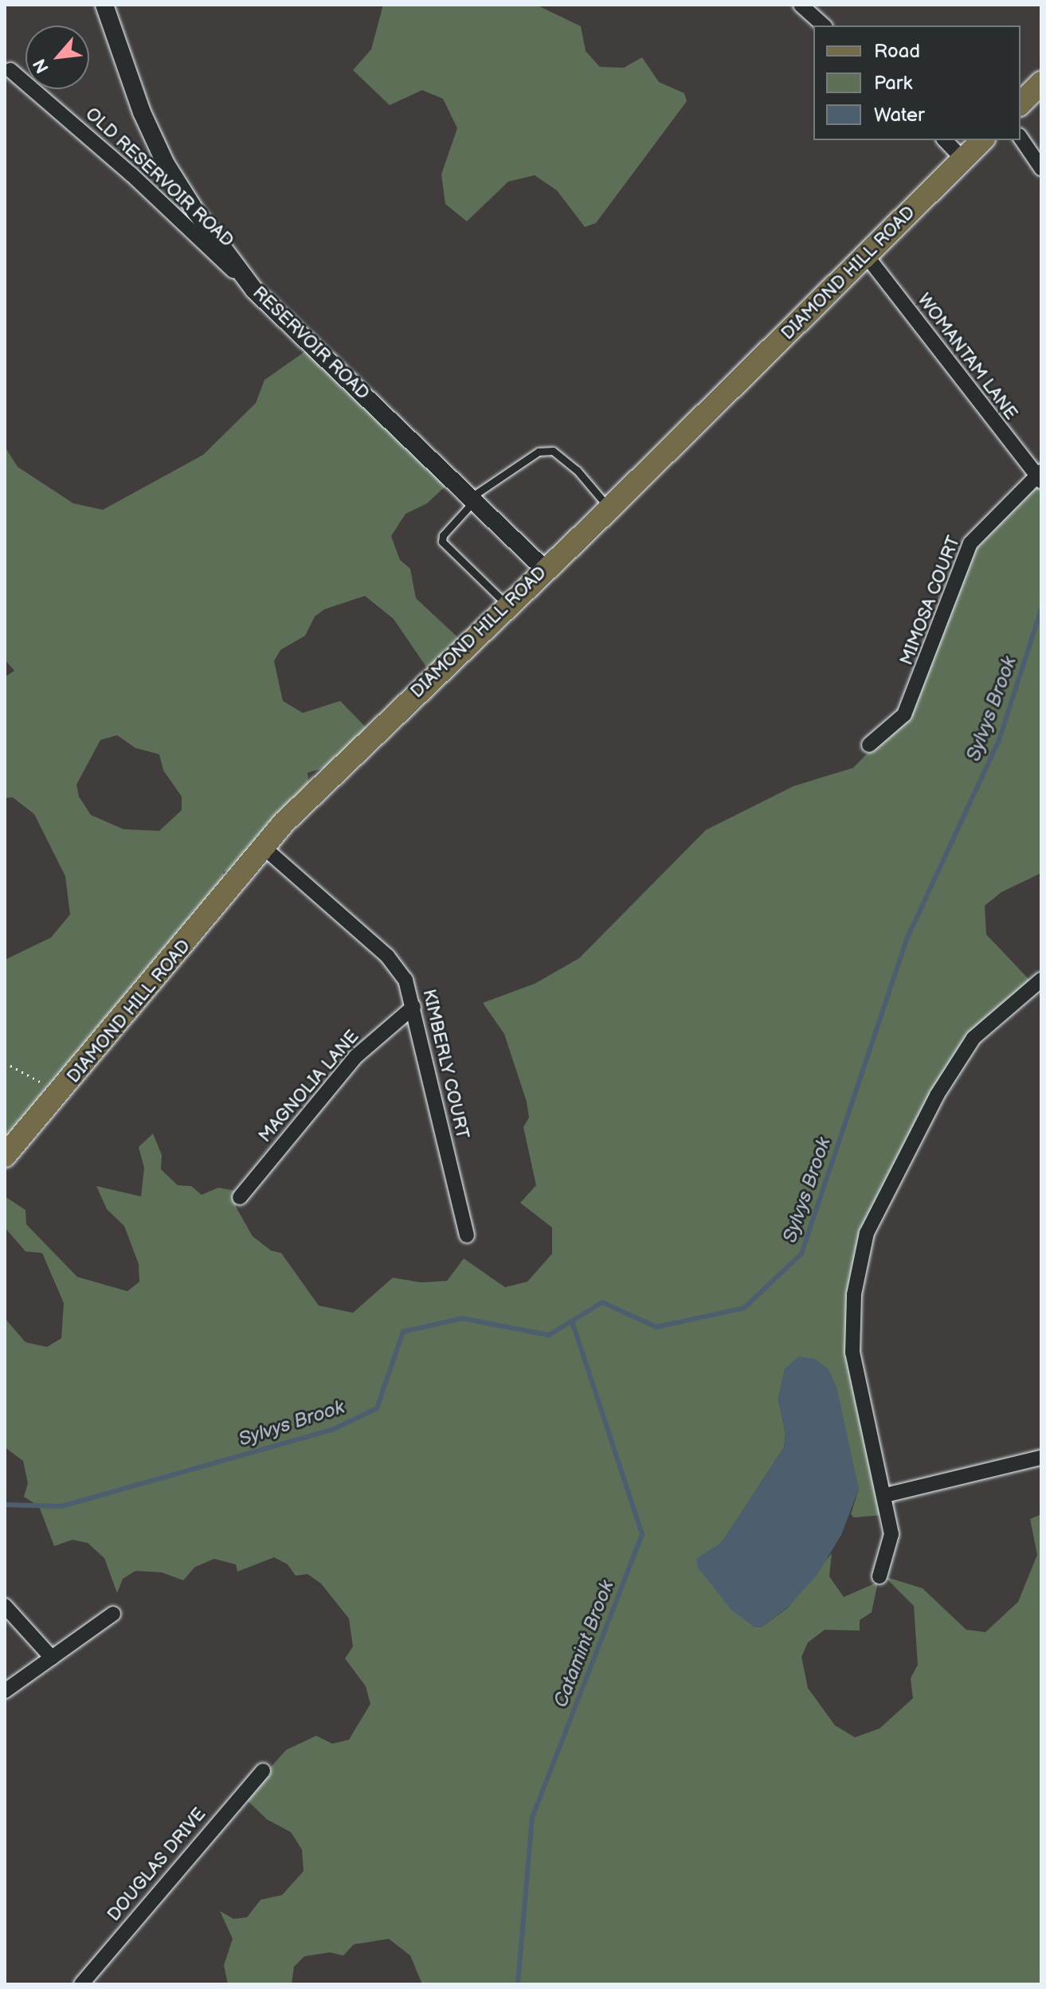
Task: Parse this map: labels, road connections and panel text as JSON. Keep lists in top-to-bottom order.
{
  "streets": {
    "main road": ["DIAMOND HILL ROAD"],
    "street": [
      "OLD RESERVOIR ROAD",
      "RESERVOIR ROAD",
      "WOMANTAM LANE",
      "MIMOSA COURT",
      "KIMBERLY COURT",
      "MAGNOLIA LANE",
      "DOUGLAS DRIVE"
    ]
  },
  "crossings": [
    ["OLD RESERVOIR ROAD", "RESERVOIR ROAD"],
    ["DIAMOND HILL ROAD", "RESERVOIR ROAD"],
    ["DIAMOND HILL ROAD", "WOMANTAM LANE"],
    ["DIAMOND HILL ROAD", "KIMBERLY COURT"],
    ["WOMANTAM LANE", "MIMOSA COURT"],
    ["KIMBERLY COURT", "MAGNOLIA LANE"]
  ],
  "water": ["Sylvys Brook", "Catamint Brook"],
  "legend": ["Road", "Park", "Water"],
  "north": "bottom left"
}
